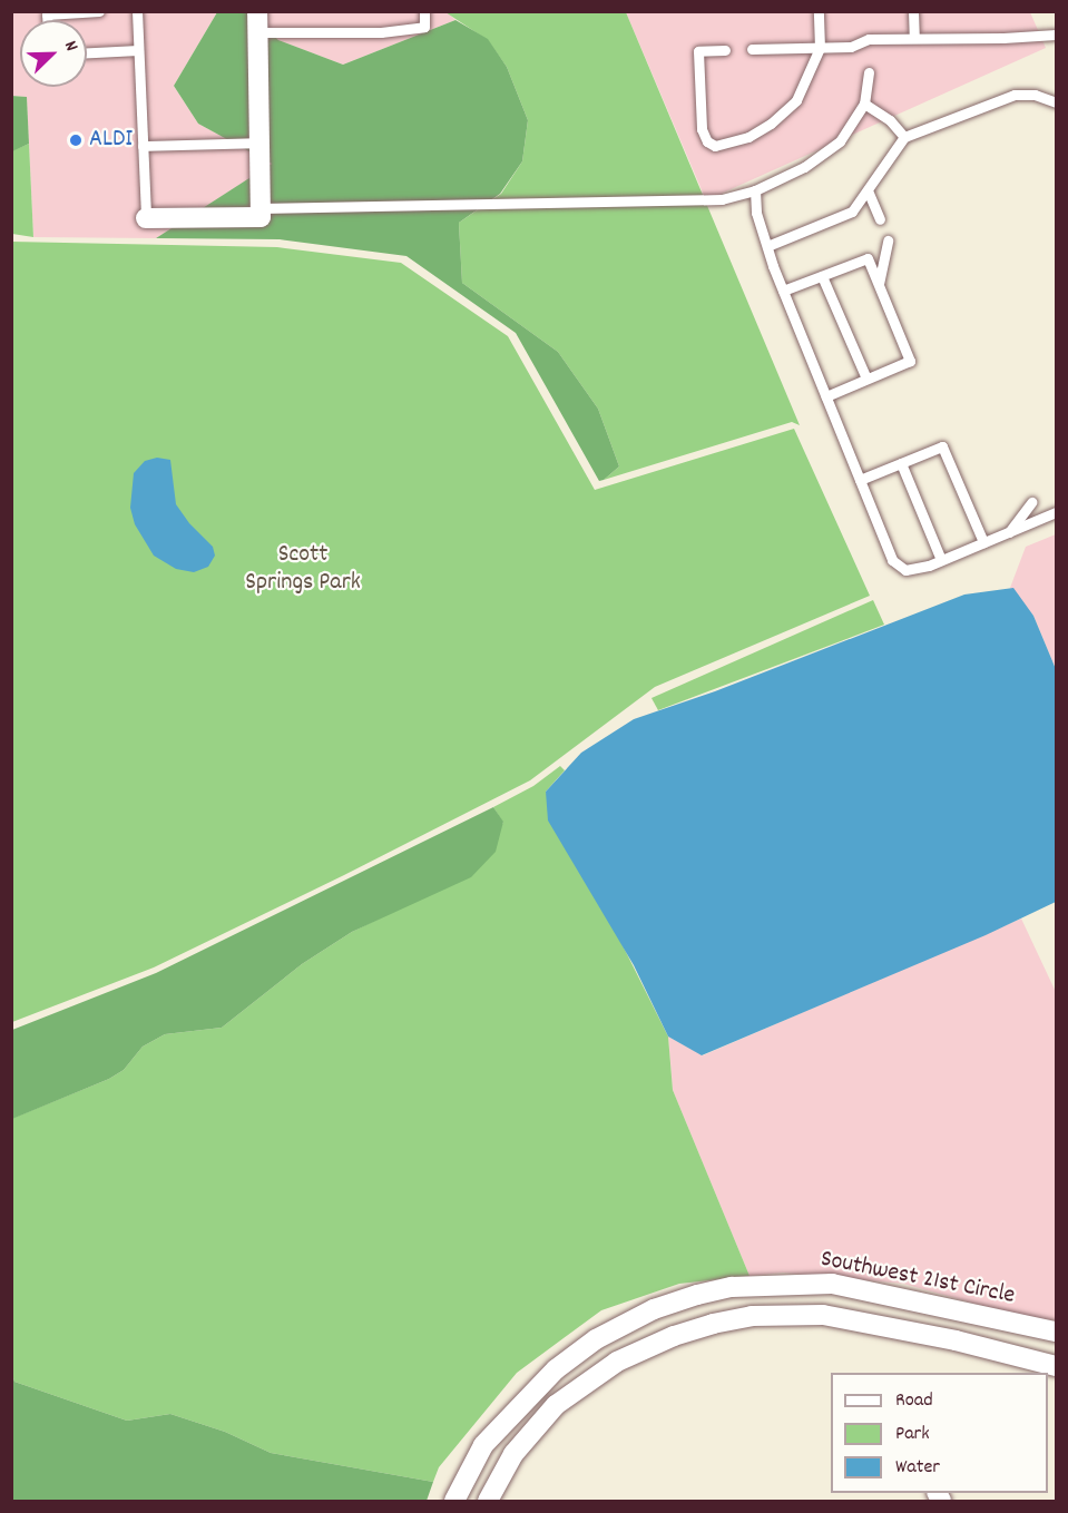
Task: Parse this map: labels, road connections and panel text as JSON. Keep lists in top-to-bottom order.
{
  "streets": {
    "street": ["Southwest 21st Circle"]
  },
  "parks": ["Scott Springs Park"],
  "places": ["ALDI"],
  "legend": ["Road", "Park", "Water"],
  "north": "top right"
}
